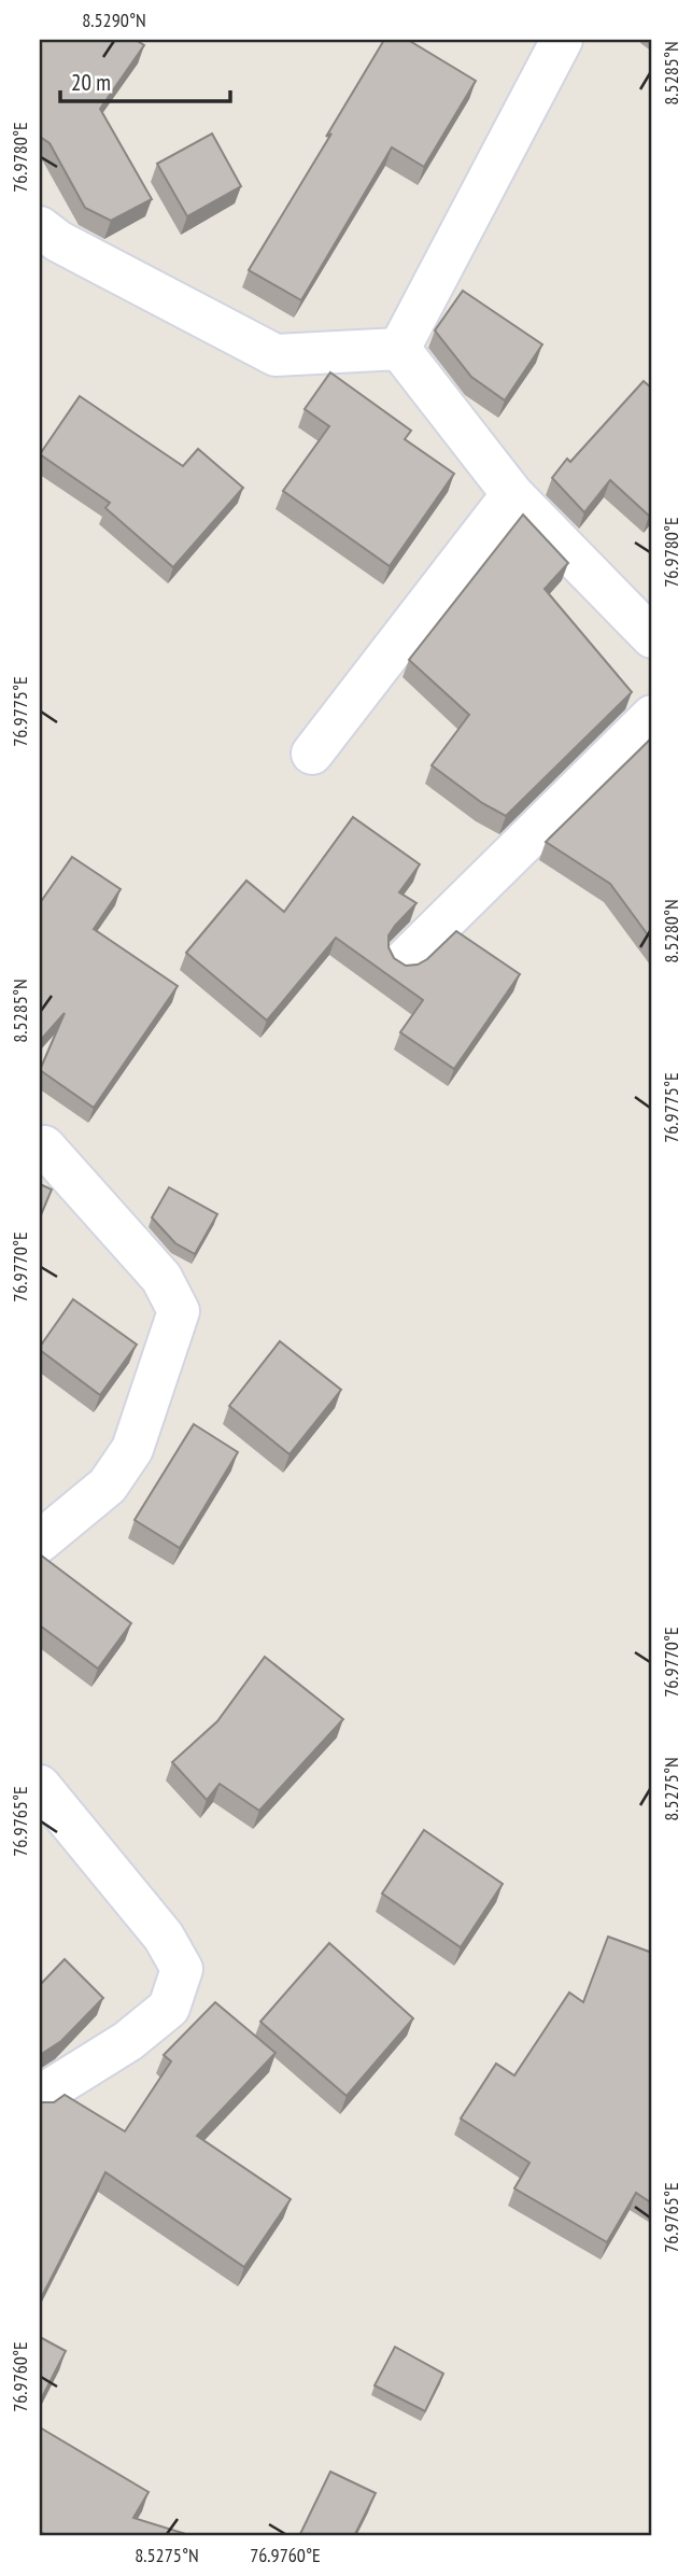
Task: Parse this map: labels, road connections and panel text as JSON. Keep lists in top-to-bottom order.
{
  "scale_bar": "20 m",
  "coordinates": [
    "8.5290°N",
    "8.5285°N",
    "76.9780°E",
    "76.9775°E",
    "8.5280°N",
    "76.9770°E",
    "8.5275°N",
    "76.9765°E",
    "76.9760°E"
  ]
}
